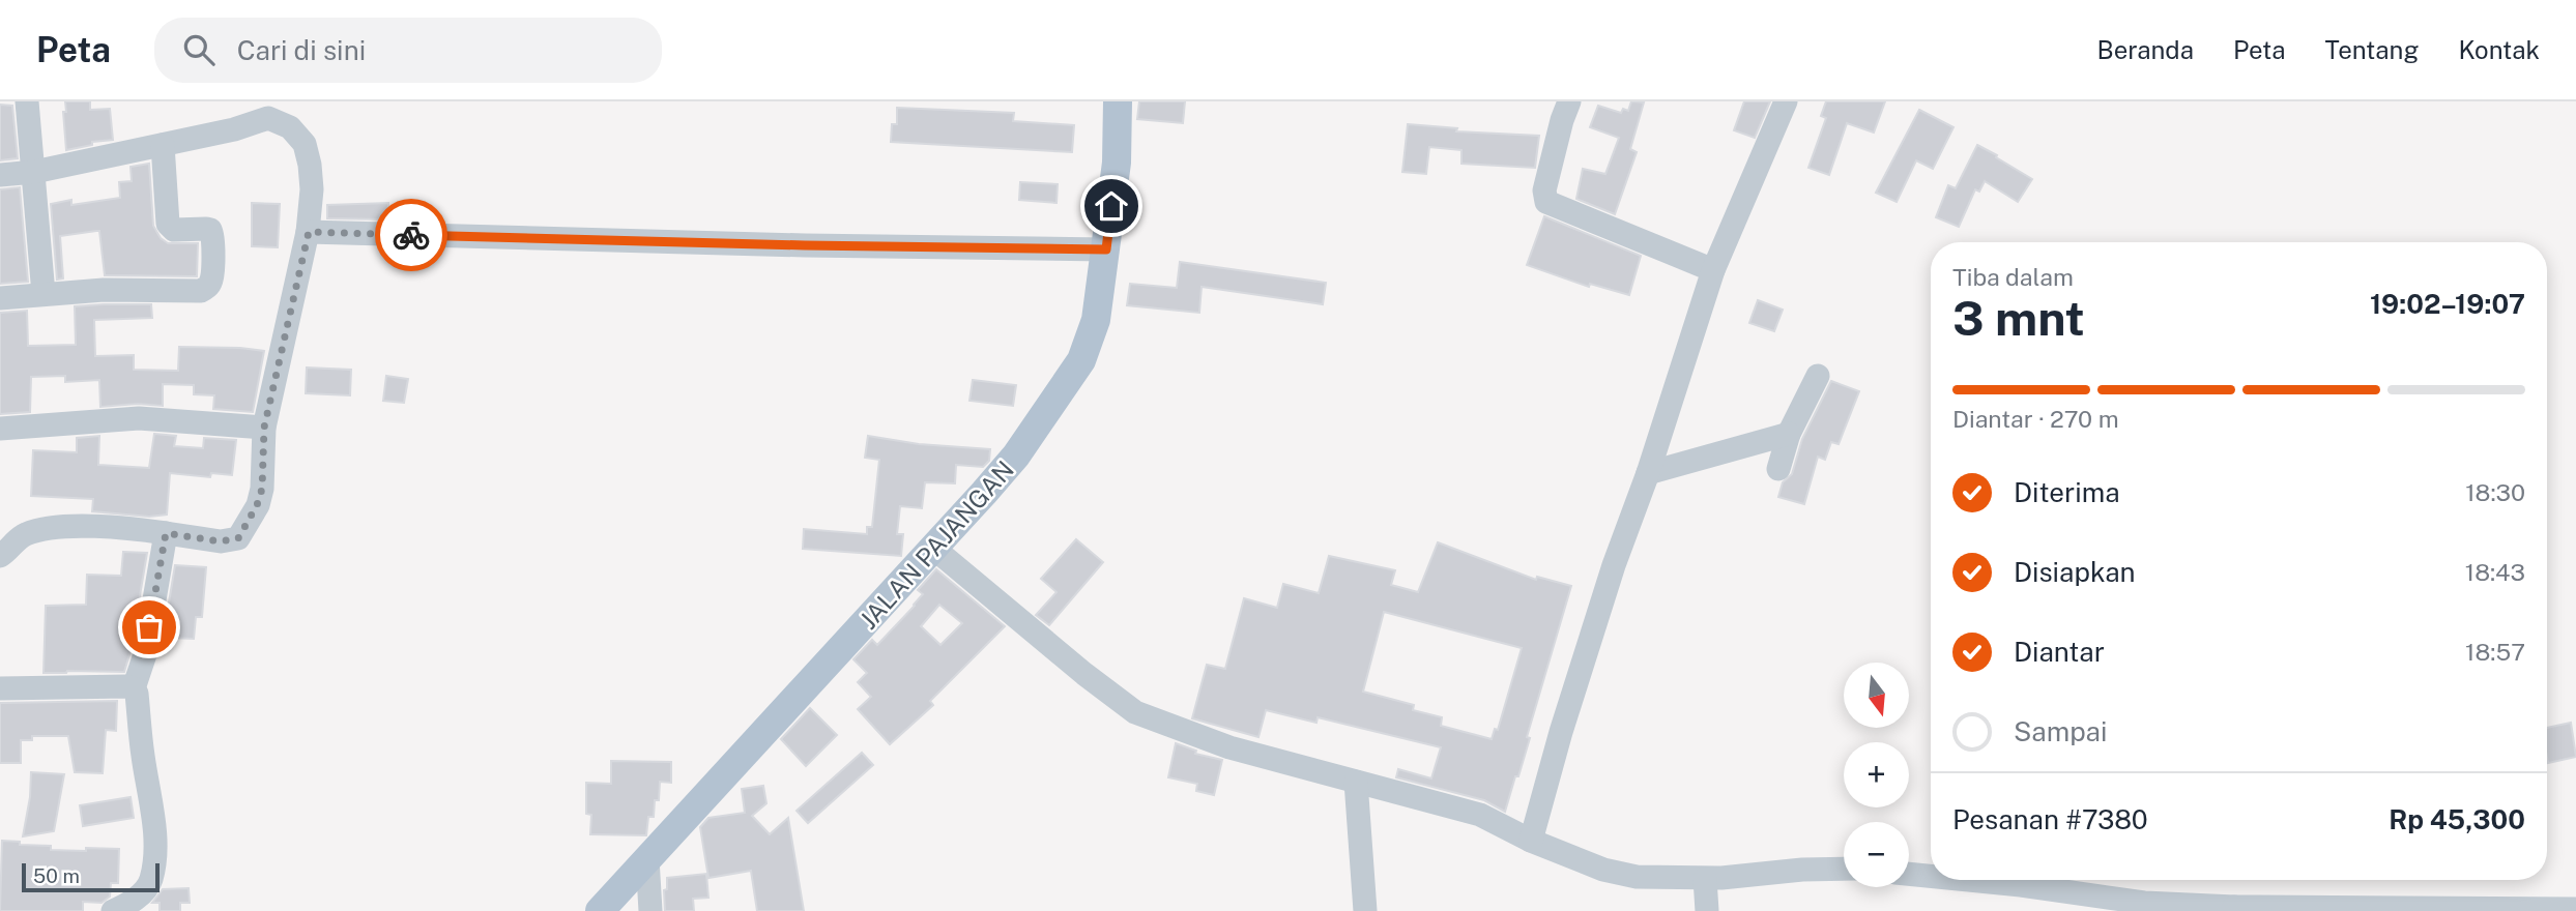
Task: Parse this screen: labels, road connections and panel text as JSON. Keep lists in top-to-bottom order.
{
  "streets": {
    "main road": ["JALAN PAJANGAN"]
  },
  "scale_bar": "50 m",
  "north": "bottom",
  "page": {
    "header": "Peta",
    "search": "Cari di sini",
    "nav": [
      "Beranda",
      "Peta",
      "Tentang",
      "Kontak"
    ],
    "heading": ["3 mnt", "Tiba dalam", "19:02–19:07"],
    "panel": ["Pesanan #7380", "Rp 45,300"],
    "bar": "Diantar · 270 m",
    "list": [
      ["Diterima", "18:30"],
      ["Disiapkan", "18:43"],
      ["Diantar", "18:57"],
      "Sampai"
    ],
    "map_buttons": ["+", "−"],
    "scale": "50 m"
  }
}
